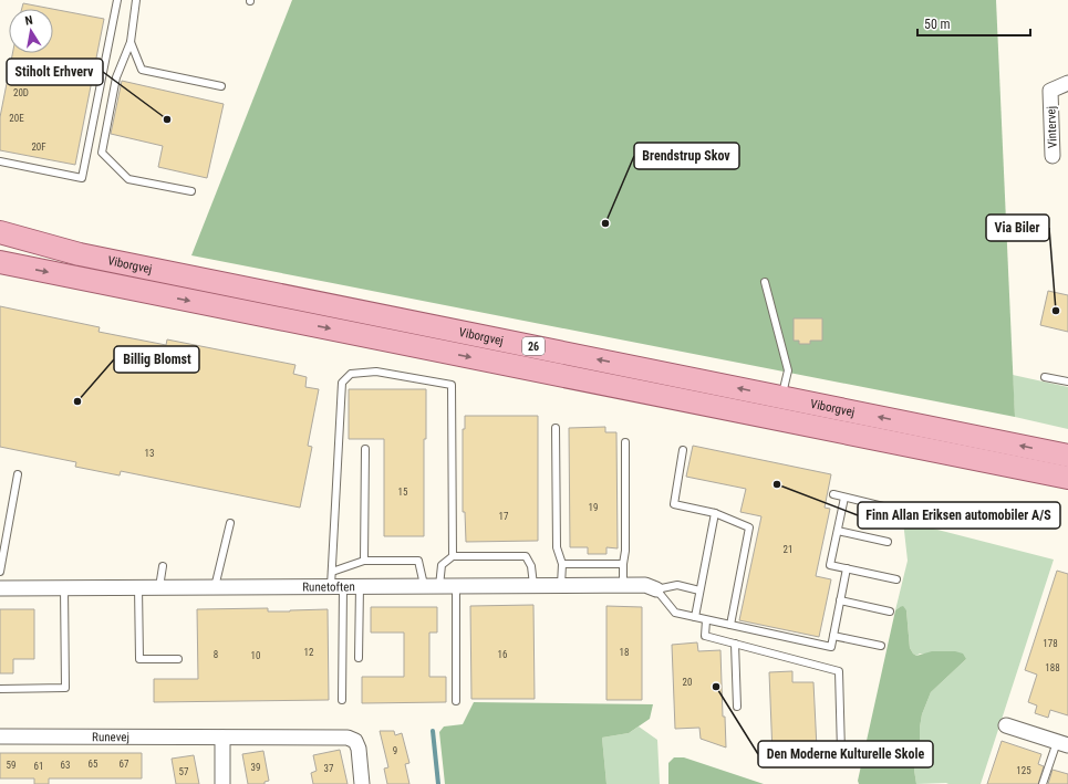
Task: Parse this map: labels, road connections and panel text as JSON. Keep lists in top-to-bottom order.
{
  "streets": {
    "main road": ["Viborgvej", "26"],
    "street": ["Vintervej", "Runetoften", "Runevej"]
  },
  "places": [
    "Stiholt Erhverv",
    "Brendstrup Skov",
    "Via Biler",
    "Billig Blomst",
    "Finn Allan Eriksen automobiler A/S",
    "Den Moderne Kulturelle Skole"
  ],
  "house_numbers": [
    "20D",
    "20E",
    "20F",
    "13",
    "15",
    "19",
    "17",
    "21",
    "178",
    "12",
    "18",
    "8",
    "16",
    "10",
    "188",
    "20",
    "9",
    "65",
    "67",
    "59",
    "63",
    "61",
    "39",
    "37",
    "125",
    "57"
  ],
  "scale_bar": "50 m",
  "north": "top"
}
